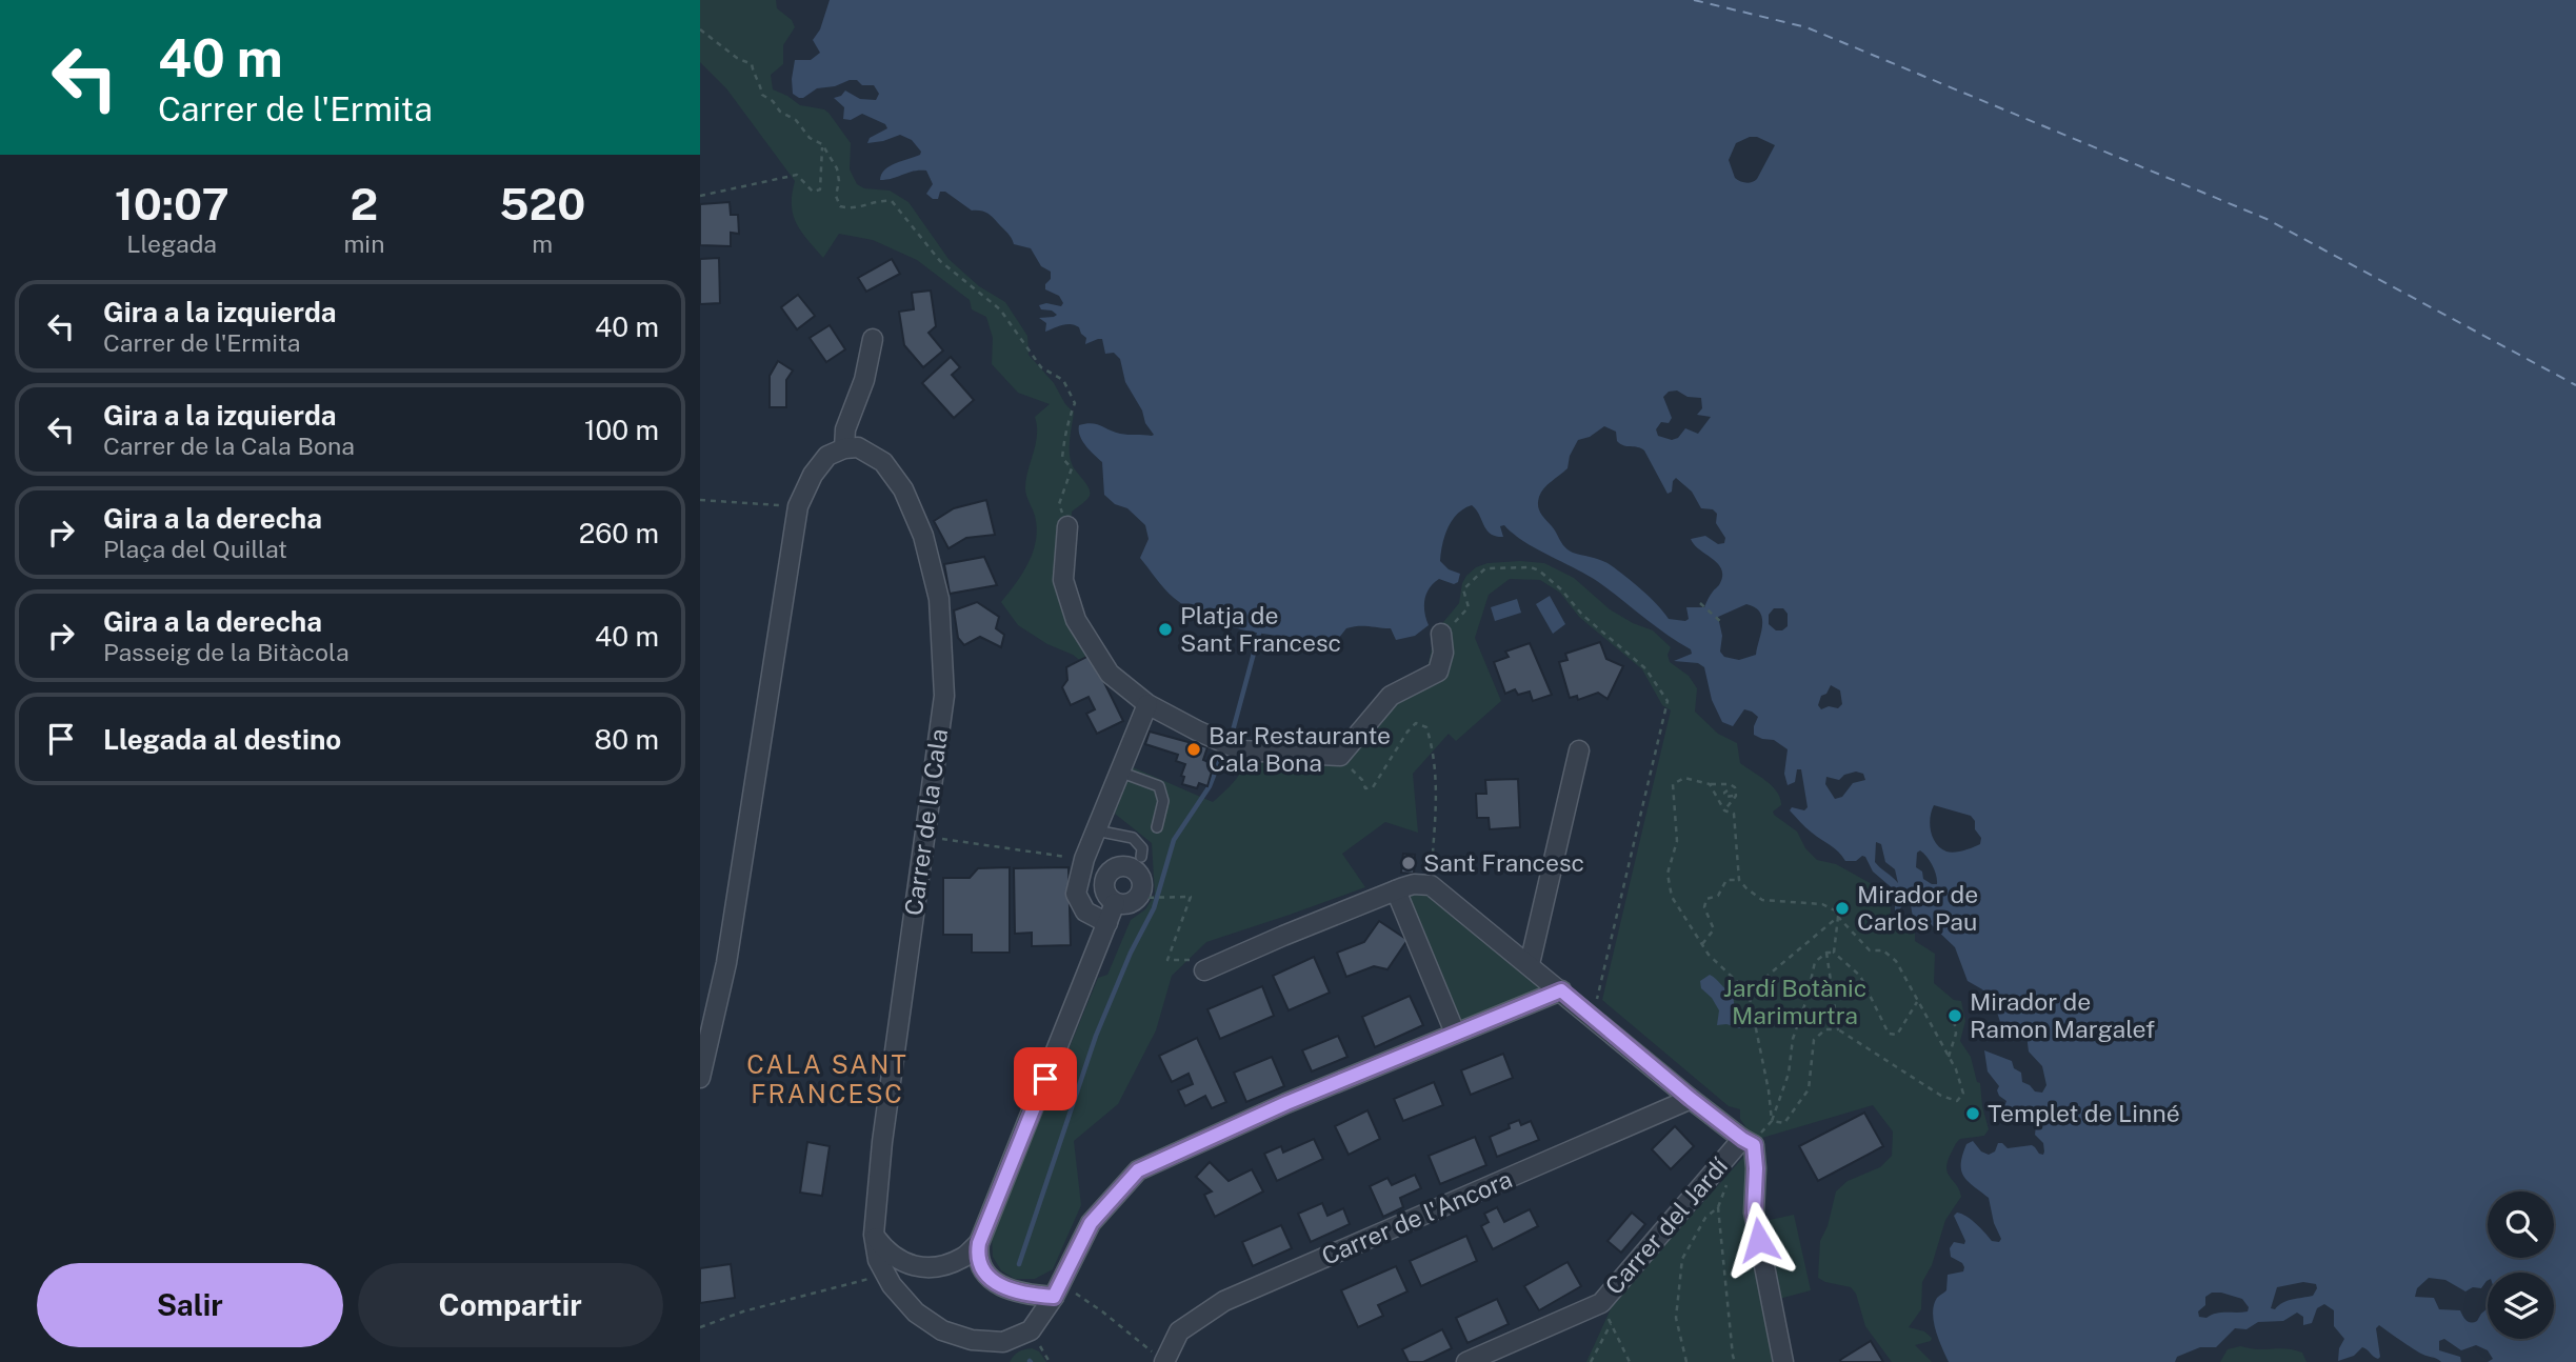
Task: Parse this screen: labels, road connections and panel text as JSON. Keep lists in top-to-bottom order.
{
  "streets": {
    "street": ["Carrer de la Cala", "Carrer de l'Ancora", "Carrer del Jardí"]
  },
  "districts": ["CALA SANT FRANCESC"],
  "parks": ["Jardí Botànic Marimurtra"],
  "places": [
    "Platja de Sant Francesc",
    "Bar Restaurante Cala Bona",
    "Sant Francesc",
    "Mirador de Carlos Pau",
    "Mirador de Ramon Margalef",
    "Templet de Linné"
  ],
  "page": {
    "turn": ["40 m", "Carrer de l'Ermita"],
    "eta": [
      "10:07",
      "Llegada",
      "2",
      "min",
      "520",
      "m"
    ],
    "list": [
      {
        "name": "Gira a la izquierda",
        "note": "Carrer de l'Ermita",
        "value": "40 m"
      },
      {
        "name": "Gira a la izquierda",
        "note": "Carrer de la Cala Bona",
        "value": "100 m"
      },
      {
        "name": "Gira a la derecha",
        "note": "Plaça del Quillat",
        "value": "260 m"
      },
      {
        "name": "Gira a la derecha",
        "note": "Passeig de la Bitàcola",
        "value": "40 m"
      },
      {
        "name": "Llegada al destino",
        "value": "80 m"
      }
    ],
    "buttons": ["Salir", "Compartir"]
  }
}
